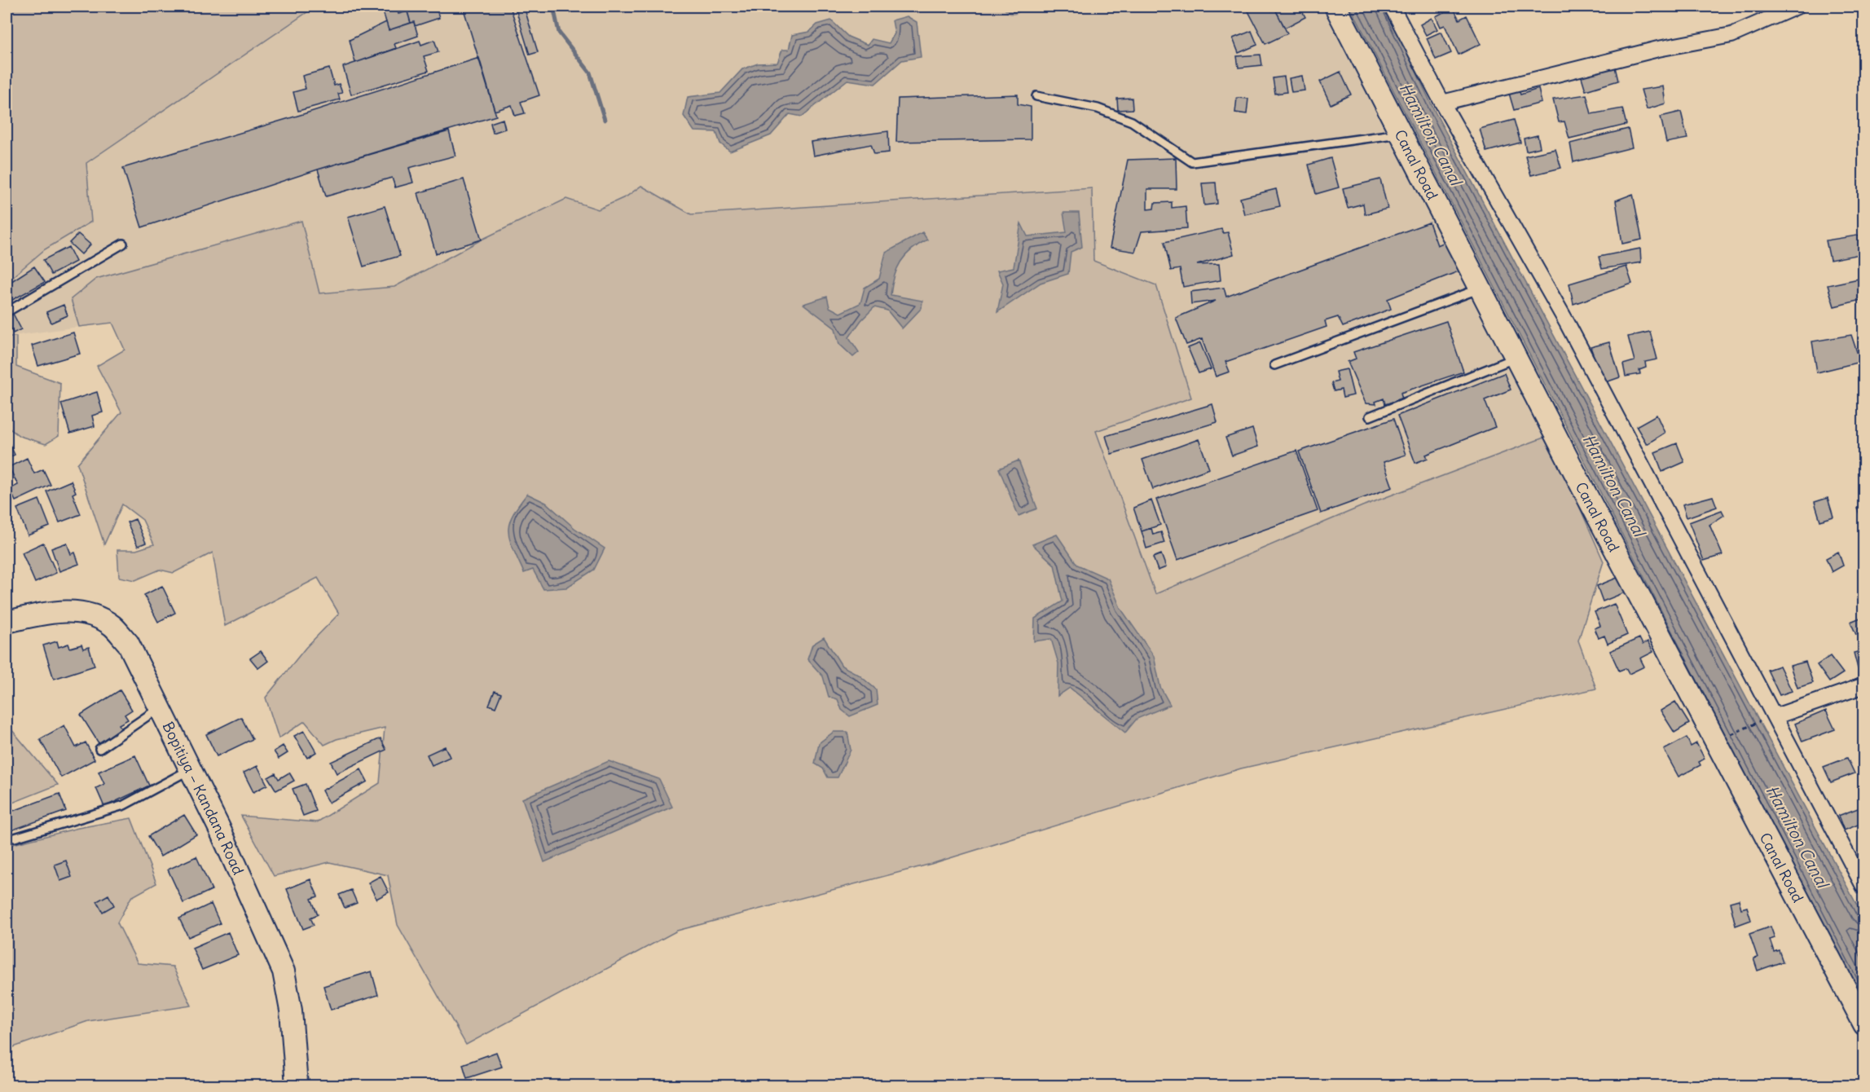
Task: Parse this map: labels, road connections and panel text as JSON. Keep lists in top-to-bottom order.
{
  "streets": {
    "main road": ["Canal Road", "Bopitiya – Kandana Road"]
  },
  "water": ["Hamilton Canal"]
}
